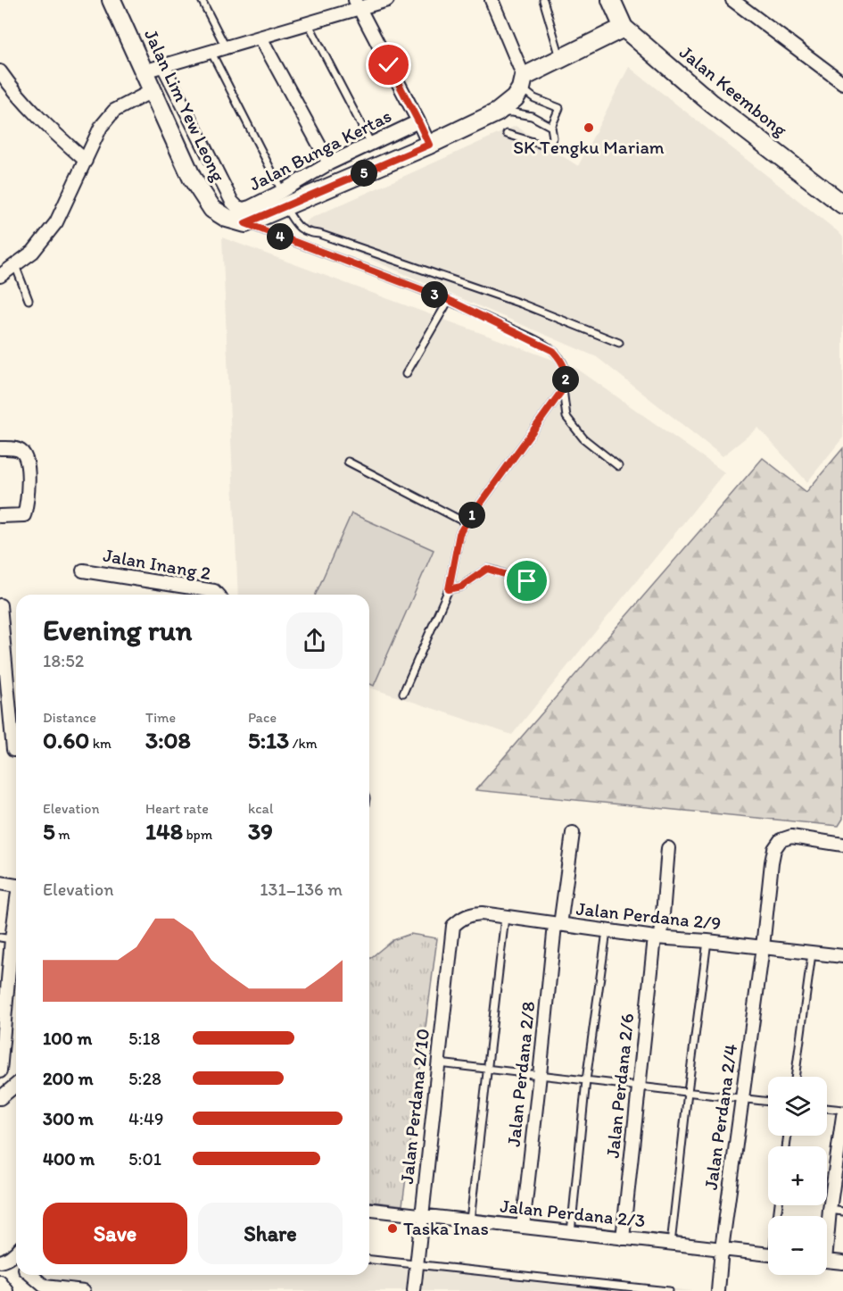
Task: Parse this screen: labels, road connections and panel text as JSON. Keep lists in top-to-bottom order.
{
  "streets": {
    "street": [
      "Jalan Keembong",
      "Jalan Lim Yew Leong",
      "Jalan Bunga Kertas",
      "Jalan Inang 2",
      "Jalan Perdana 2/9",
      "Jalan Perdana 2/8",
      "Jalan Perdana 2/6",
      "Jalan Perdana 2/10",
      "Jalan Perdana 2/4",
      "Jalan Perdana 2/3"
    ]
  },
  "crossings": [
    ["Jalan Perdana 2/9", "Jalan Perdana 2/8"],
    ["Jalan Perdana 2/9", "Jalan Perdana 2/6"],
    ["Jalan Perdana 2/9", "Jalan Perdana 2/10"],
    ["Jalan Perdana 2/9", "Jalan Perdana 2/4"],
    ["Jalan Perdana 2/8", "Jalan Perdana 2/3"],
    ["Jalan Perdana 2/6", "Jalan Perdana 2/3"],
    ["Jalan Perdana 2/10", "Jalan Perdana 2/3"],
    ["Jalan Perdana 2/4", "Jalan Perdana 2/3"]
  ],
  "places": ["SK Tengku Mariam", "Taska Inas"],
  "page": {
    "pins": [
      "5",
      "4",
      "3",
      "2",
      "1"
    ],
    "heading": ["Evening run", "18:52"],
    "stats": [
      ["Distance", "0.60 km"],
      ["Time", "3:08"],
      ["Pace", "5:13 /km"],
      ["Elevation", "5 m"],
      ["Heart rate", "148 bpm"],
      ["kcal", "39"]
    ],
    "chart": ["Elevation", "131–136 m"],
    "list": [
      {
        "name": "100 m",
        "note": "5:18"
      },
      {
        "name": "200 m",
        "note": "5:28"
      },
      {
        "name": "300 m",
        "note": "4:49"
      },
      {
        "name": "400 m",
        "note": "5:01"
      }
    ],
    "map_buttons": ["+", "−"],
    "buttons": ["Save", "Share"]
  }
}
